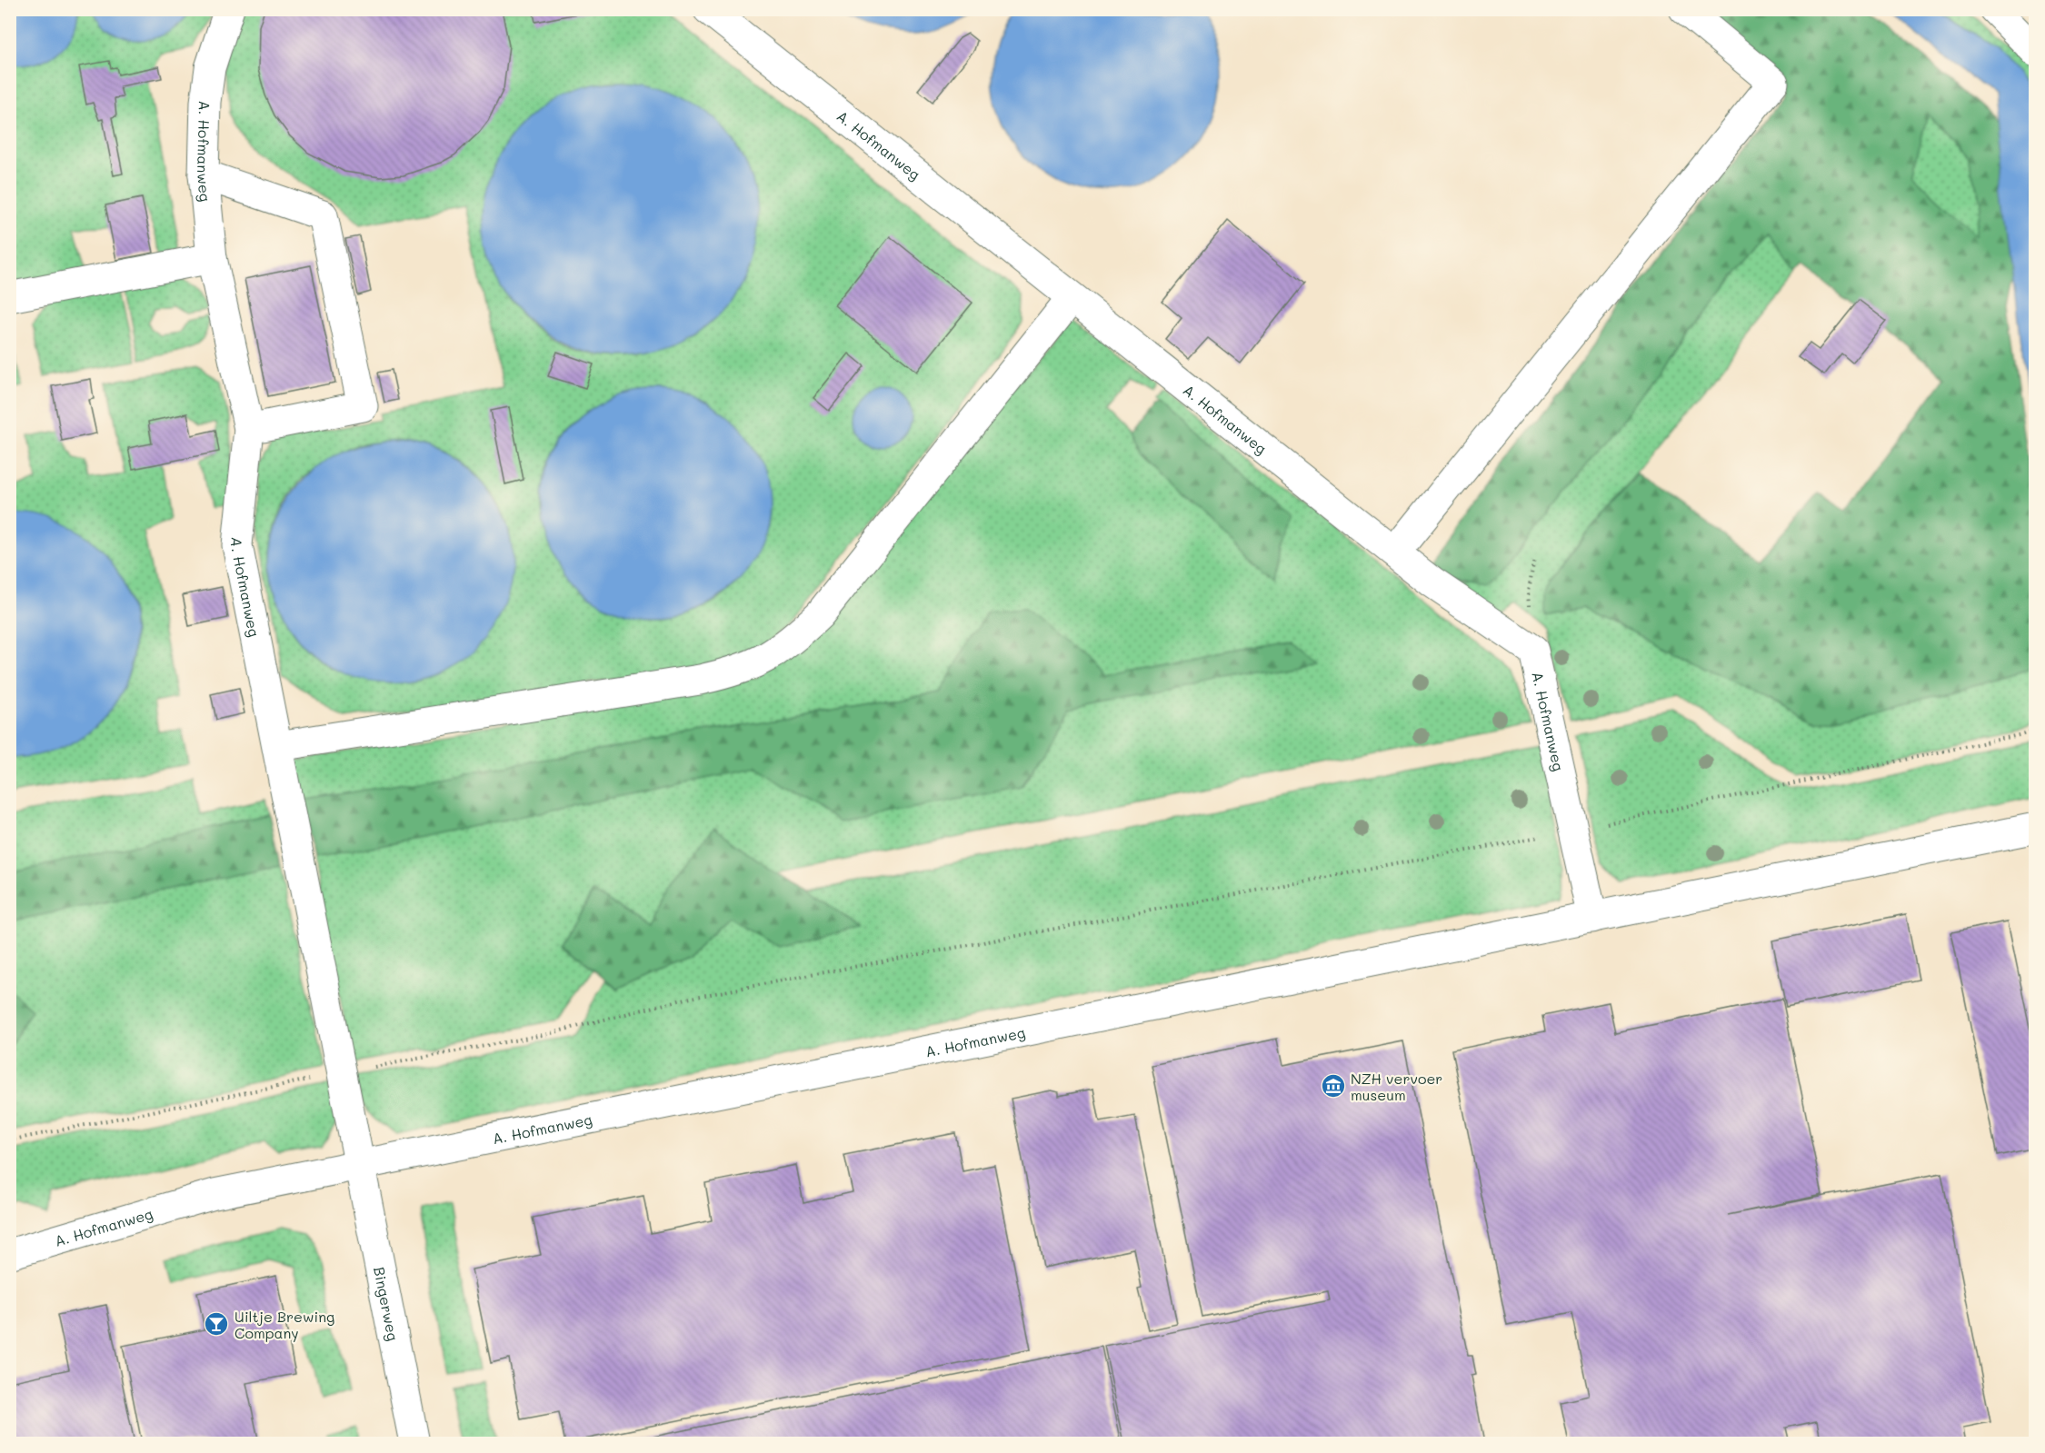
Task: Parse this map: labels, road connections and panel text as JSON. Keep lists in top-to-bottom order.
{
  "streets": {
    "street": ["A. Hofmanweg", "Bingerweg"]
  },
  "crossings": [
    ["A. Hofmanweg", "Bingerweg"]
  ],
  "places": {
    "museum": ["NZH vervoer museum"],
    "bar": ["Uiltje Brewing Company"]
  }
}
